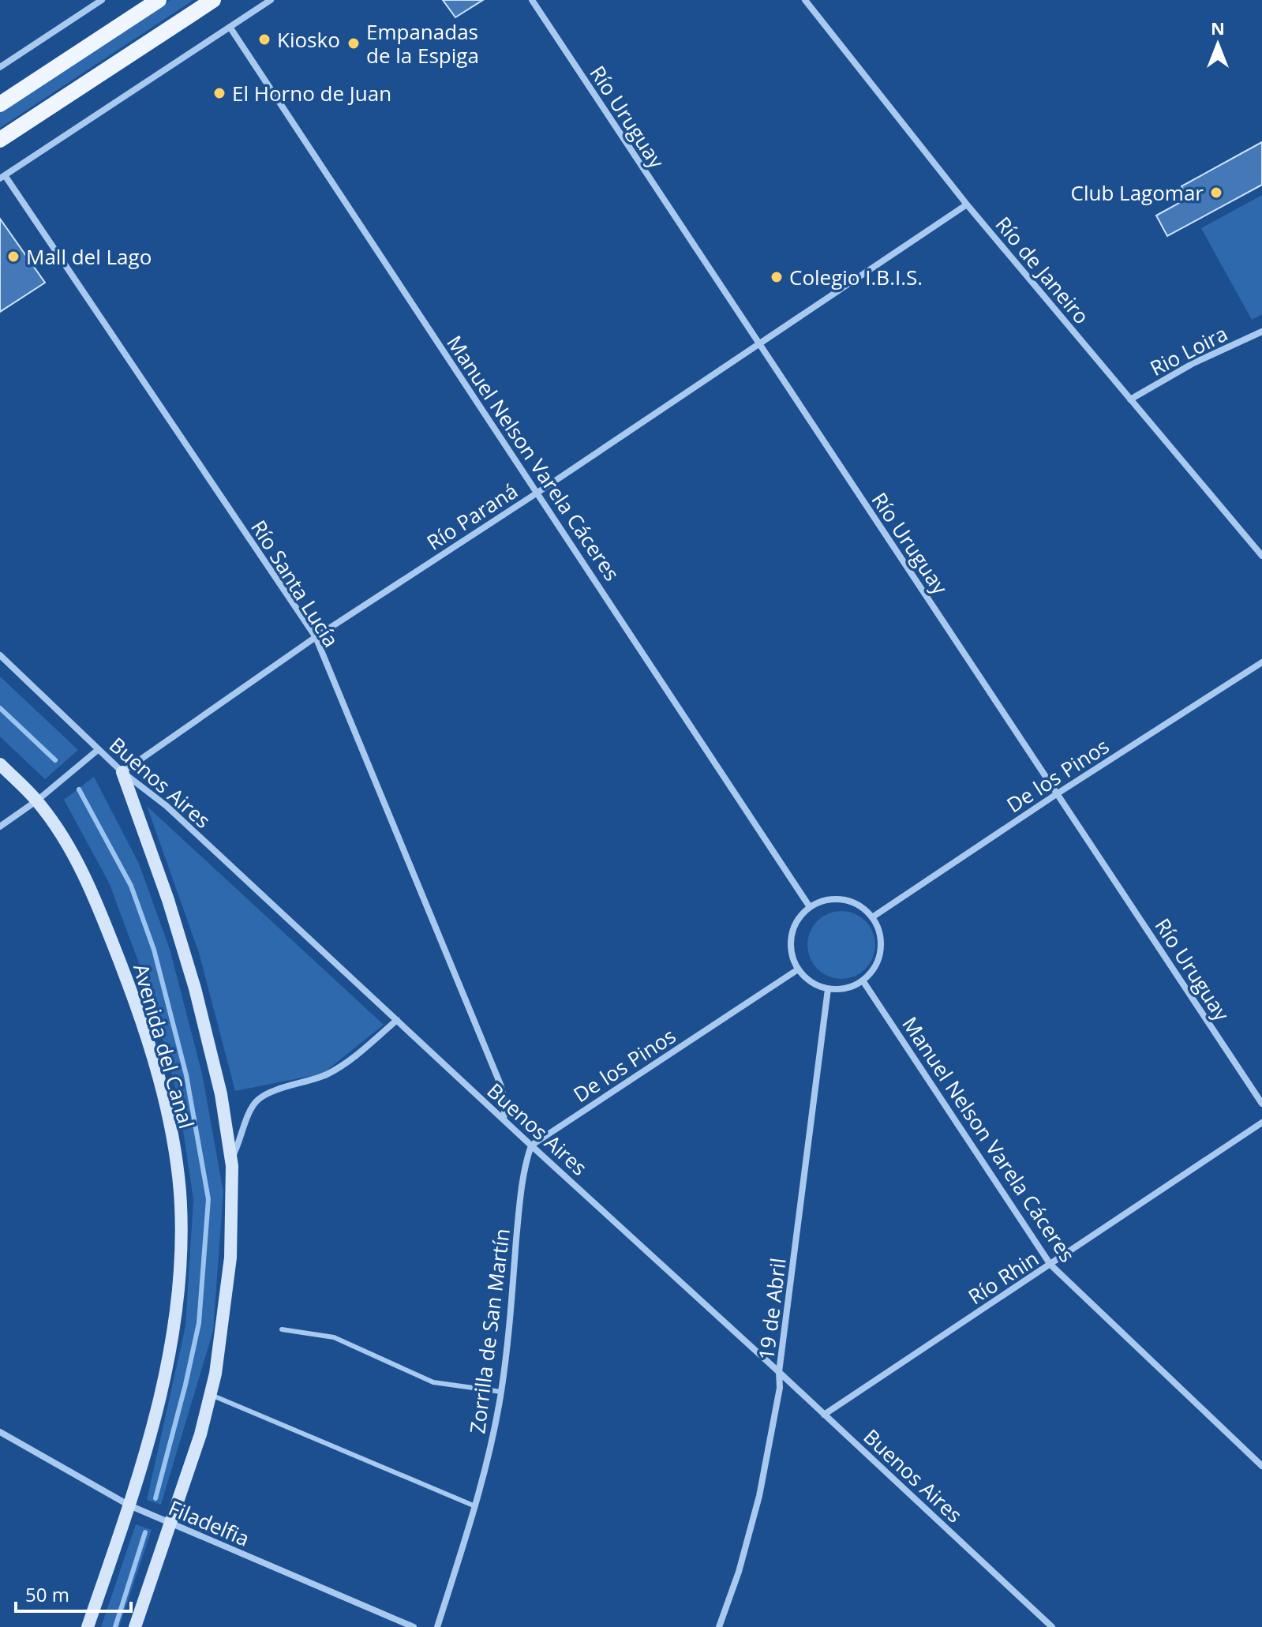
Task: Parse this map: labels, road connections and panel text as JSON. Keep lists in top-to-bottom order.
{
  "streets": {
    "street": [
      "Río Uruguay",
      "Río de Janeiro",
      "Rio Loira",
      "Manuel Nelson Varela Cáceres",
      "Río Paraná",
      "Río Santa Lucía",
      "De los Pinos",
      "Buenos Aires",
      "Avenida del Canal",
      "Río Rhin",
      "19 de Abril",
      "Zorrilla de San Martín",
      "Filadelfia"
    ]
  },
  "crossings": [
    ["Río Uruguay", "Río Paraná"],
    ["Río Uruguay", "De los Pinos"],
    ["Río de Janeiro", "Rio Loira"],
    ["Río de Janeiro", "Río Paraná"],
    ["Manuel Nelson Varela Cáceres", "Río Paraná"],
    ["Manuel Nelson Varela Cáceres", "De los Pinos"],
    ["Manuel Nelson Varela Cáceres", "Río Rhin"],
    ["Manuel Nelson Varela Cáceres", "19 de Abril"],
    ["Río Paraná", "Río Santa Lucía"],
    ["Río Paraná", "Buenos Aires"],
    ["Río Paraná", "Avenida del Canal"],
    ["Río Santa Lucía", "Buenos Aires"],
    ["De los Pinos", "Buenos Aires"],
    ["De los Pinos", "19 de Abril"],
    ["De los Pinos", "Zorrilla de San Martín"],
    ["Buenos Aires", "Avenida del Canal"],
    ["Buenos Aires", "Río Rhin"],
    ["Buenos Aires", "19 de Abril"],
    ["Buenos Aires", "Zorrilla de San Martín"],
    ["Avenida del Canal", "Filadelfia"]
  ],
  "places": [
    "Kiosko",
    "Empanadas de la Espiga",
    "El Horno de Juan",
    "Club Lagomar",
    "Mall del Lago",
    "Colegio I.B.I.S."
  ],
  "scale_bar": "50 m",
  "north": "top"
}
